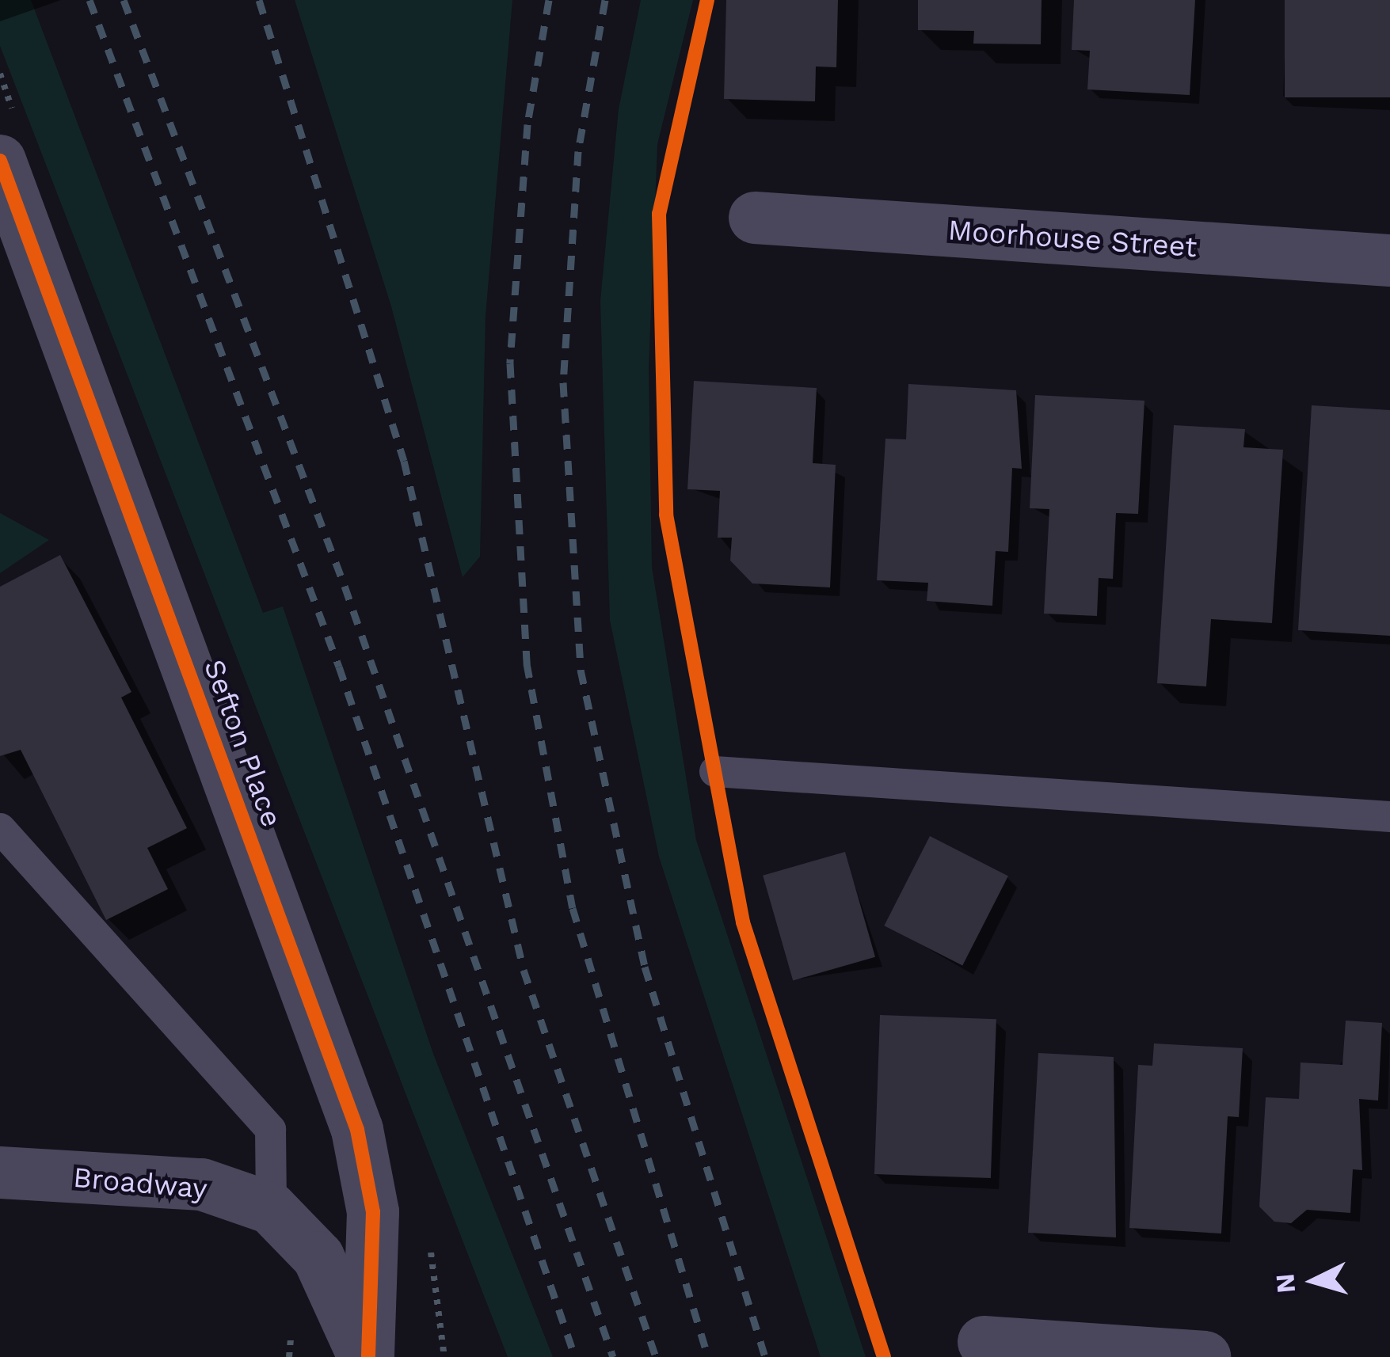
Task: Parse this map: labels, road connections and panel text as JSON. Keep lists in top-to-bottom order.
{
  "streets": {
    "street": ["Moorhouse Street", "Sefton Place", "Broadway"]
  },
  "crossings": [
    ["Sefton Place", "Broadway"]
  ],
  "north": "left"
}
